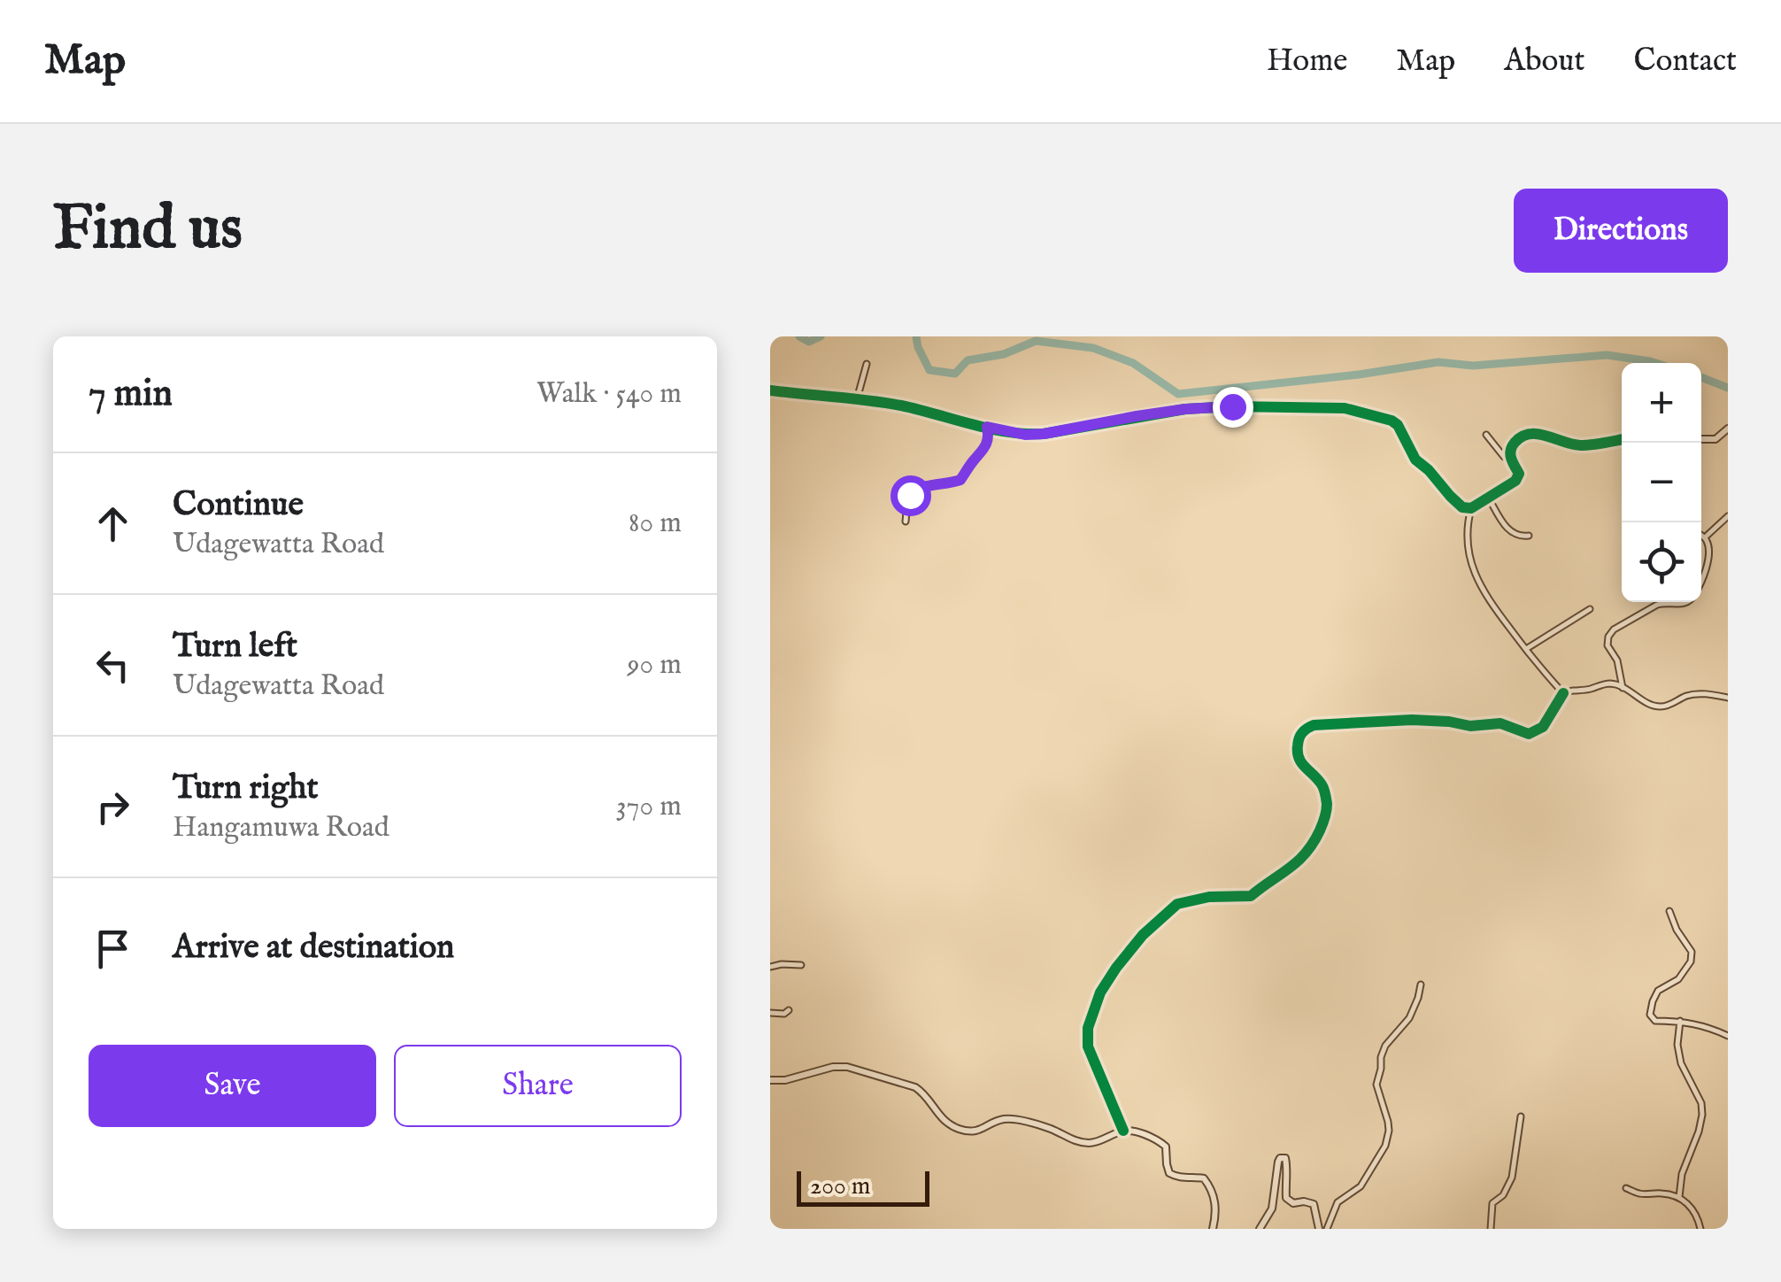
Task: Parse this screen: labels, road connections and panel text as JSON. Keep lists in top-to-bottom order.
{
  "scale_bar": "200 m",
  "page": {
    "header": "Map",
    "nav": [
      "Home",
      "Map",
      "About",
      "Contact"
    ],
    "buttons": [
      "Directions",
      ["Save", "Share"]
    ],
    "title": "Find us",
    "heading": ["7 min", "Walk · 540 m"],
    "map_buttons": ["+", "−"],
    "list": [
      ["Continue", "Udagewatta Road", "80 m"],
      ["Turn left", "Udagewatta Road", "90 m"],
      ["Turn right", "Hangamuwa Road", "370 m"],
      "Arrive at destination"
    ],
    "scale": "200 m"
  }
}
